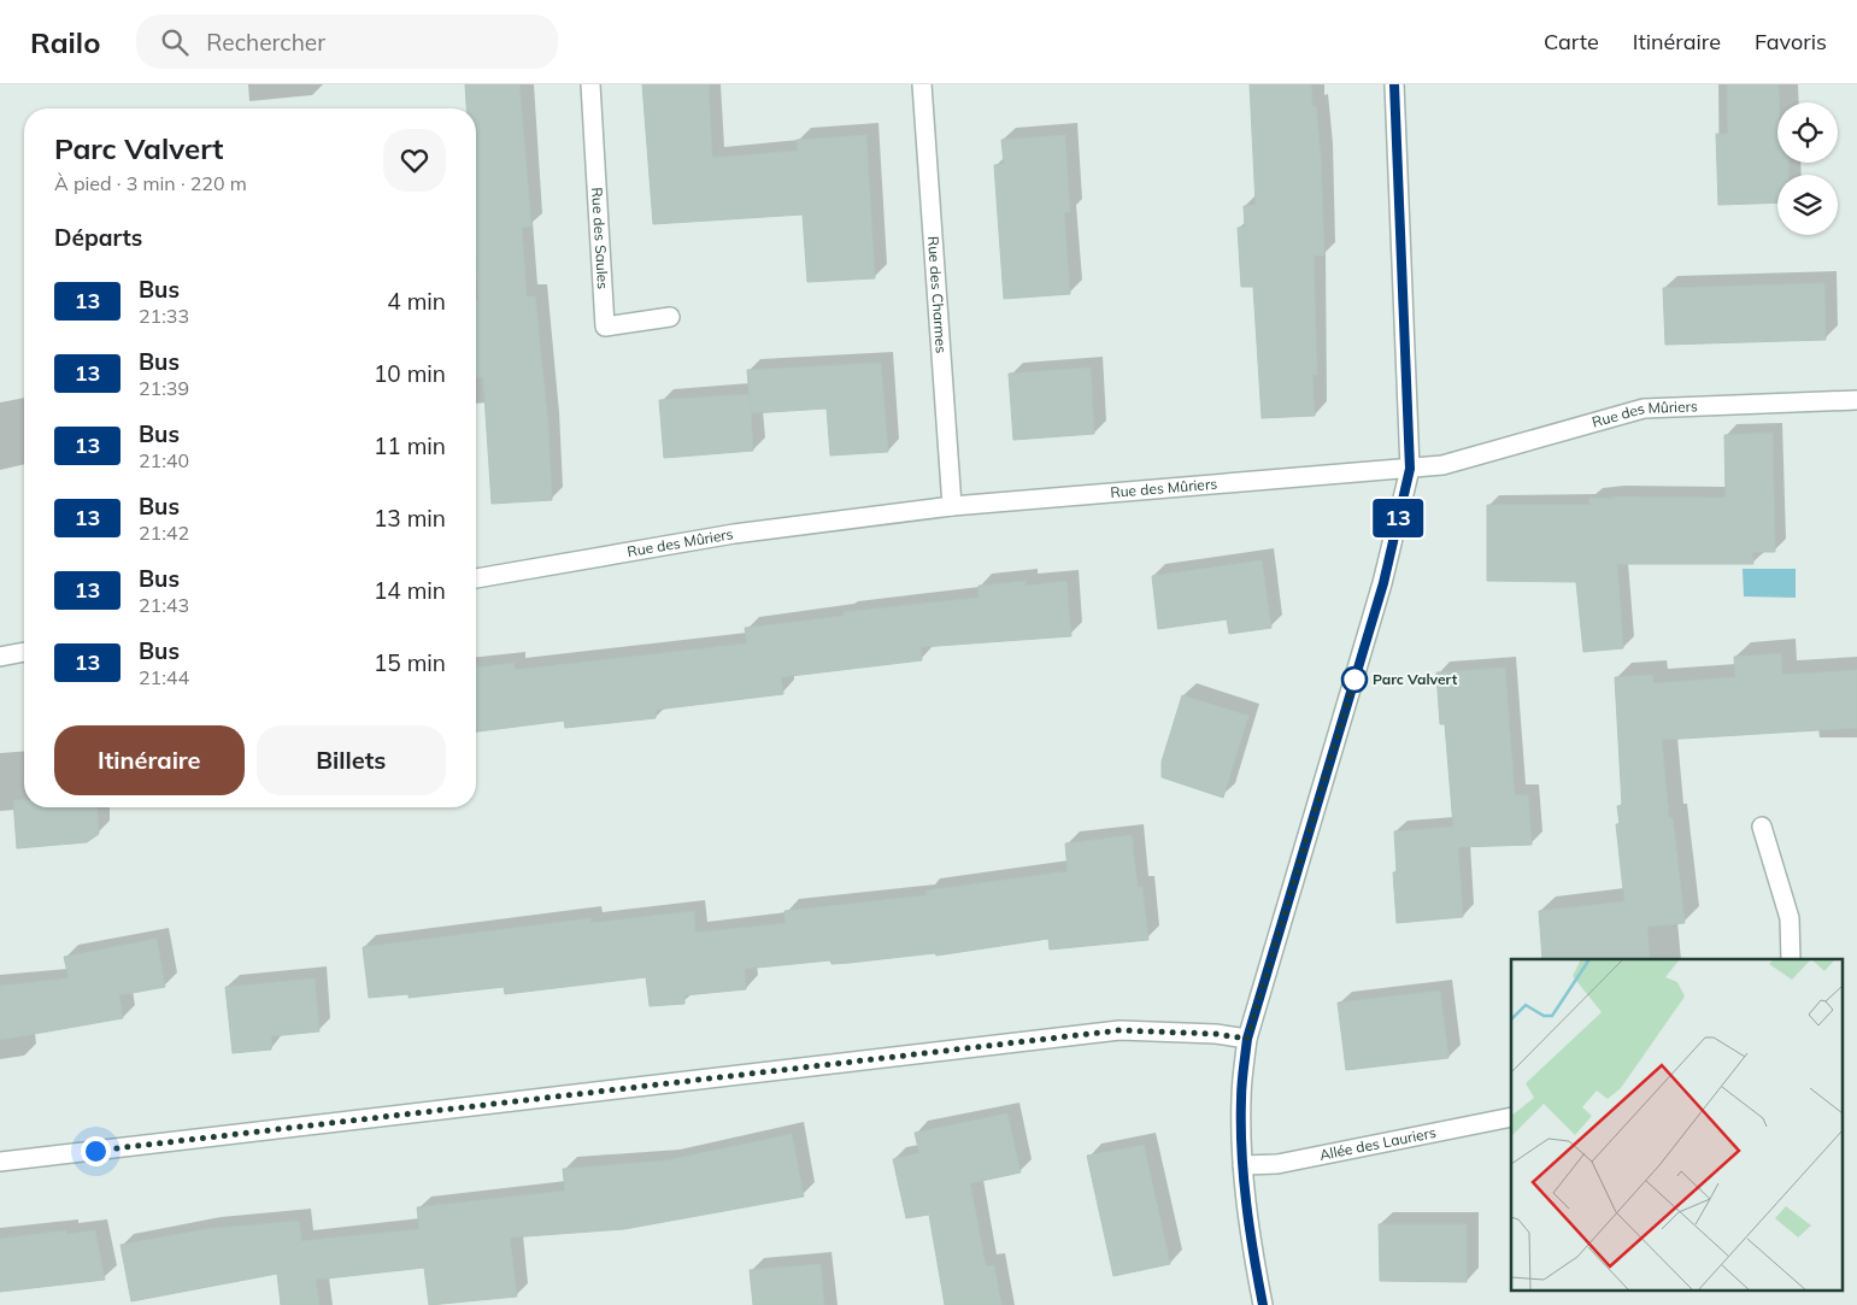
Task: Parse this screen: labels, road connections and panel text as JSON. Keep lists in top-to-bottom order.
{
  "streets": {
    "street": [
      "Rue des Saules",
      "Rue des Charmes",
      "Rue des Mûriers",
      "Allée des Lauriers"
    ]
  },
  "crossings": [
    ["Rue des Charmes", "Rue des Mûriers"]
  ],
  "places": ["Parc Valvert"],
  "lines": ["bus line 13"],
  "page": {
    "header": "Railo",
    "search": "Rechercher",
    "nav": ["Carte", "Itinéraire", "Favoris"],
    "on_map": "13",
    "heading": [
      ["Parc Valvert", "À pied · 3 min · 220 m"],
      "Départs"
    ],
    "list": [
      {
        "mark": "13",
        "name": "Bus",
        "note": "21:33",
        "value": "4 min"
      },
      {
        "mark": "13",
        "name": "Bus",
        "note": "21:39",
        "value": "10 min"
      },
      {
        "mark": "13",
        "name": "Bus",
        "note": "21:40",
        "value": "11 min"
      },
      {
        "mark": "13",
        "name": "Bus",
        "note": "21:42",
        "value": "13 min"
      },
      {
        "mark": "13",
        "name": "Bus",
        "note": "21:43",
        "value": "14 min"
      },
      {
        "mark": "13",
        "name": "Bus",
        "note": "21:44",
        "value": "15 min"
      }
    ],
    "buttons": ["Itinéraire", "Billets"]
  }
}
